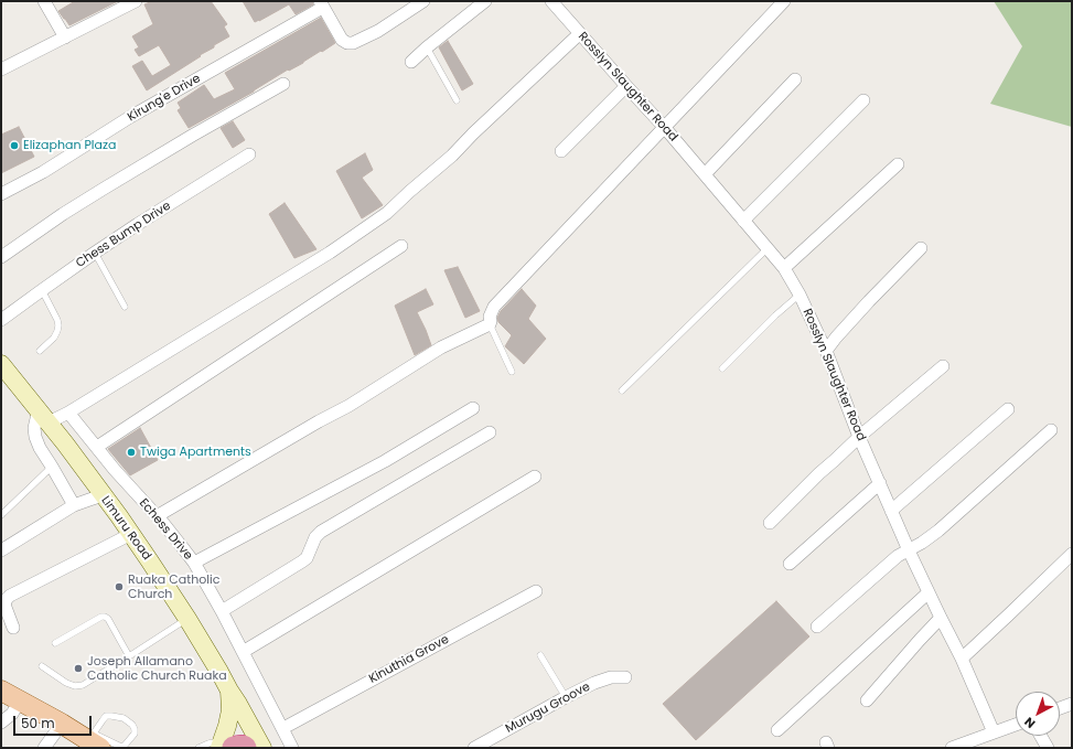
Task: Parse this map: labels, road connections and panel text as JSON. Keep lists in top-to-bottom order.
{
  "streets": {
    "main road": ["Limuru Road"],
    "street": [
      "Rosslyn Slaughter Road",
      "Kirung'e Drive",
      "Chess Bump Drive",
      "Echess Drive",
      "Kinuthia Grove",
      "Murugu Groove"
    ]
  },
  "crossings": [
    ["Echess Drive", "Kinuthia Grove"]
  ],
  "places": [
    "Elizaphan Plaza",
    "Twiga Apartments",
    "Ruaka Catholic Church",
    "Joseph Allamano Catholic Church Ruaka"
  ],
  "scale_bar": "50 m",
  "north": "bottom left"
}
